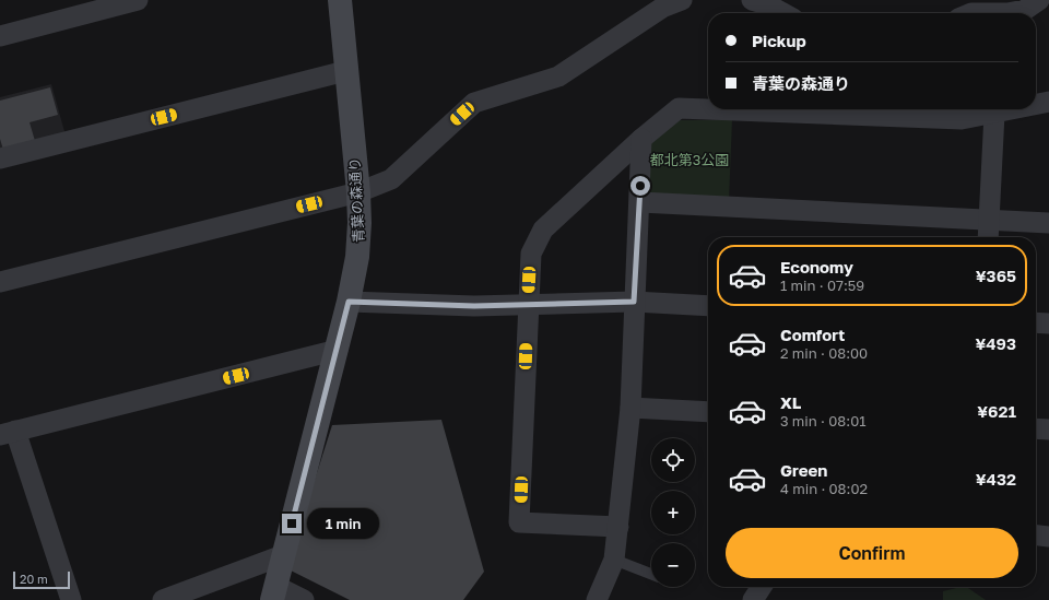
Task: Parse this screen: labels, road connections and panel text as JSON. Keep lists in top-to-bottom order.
{
  "streets": {
    "street": ["青葉の森通り"]
  },
  "parks": ["都北第3公園"],
  "scale_bar": "20 m",
  "page": {
    "banner": ["Pickup", "青葉の森通り"],
    "list": [
      {
        "name": "Economy",
        "note": "1 min · 07:59",
        "value": "¥365"
      },
      {
        "name": "Comfort",
        "note": "2 min · 08:00",
        "value": "¥493"
      },
      {
        "name": "XL",
        "note": "3 min · 08:01",
        "value": "¥621"
      },
      {
        "name": "Green",
        "note": "4 min · 08:02",
        "value": "¥432"
      }
    ],
    "map_buttons": ["+", "−"],
    "bubble": "1 min",
    "buttons": "Confirm",
    "scale": "20 m"
  }
}
